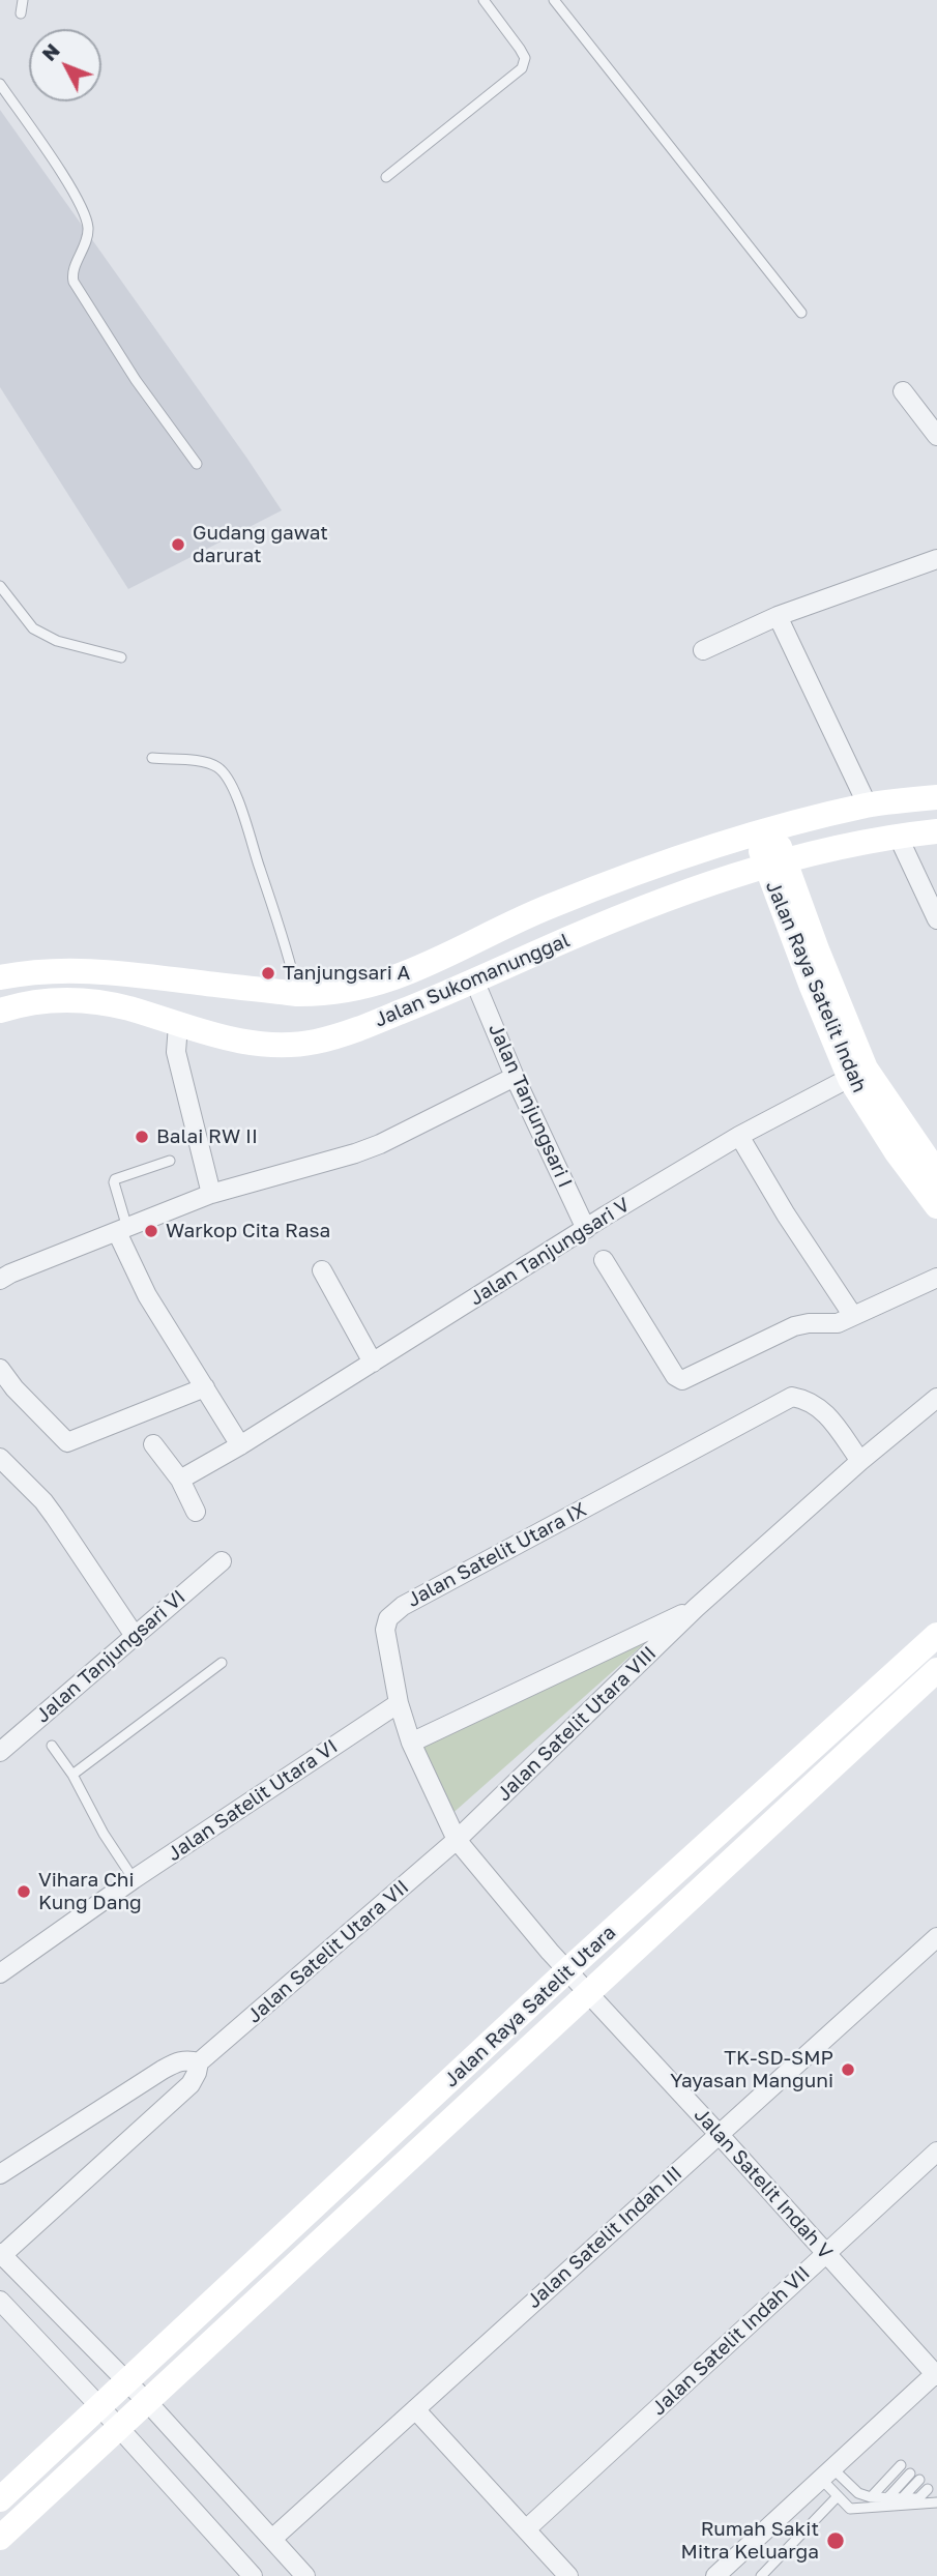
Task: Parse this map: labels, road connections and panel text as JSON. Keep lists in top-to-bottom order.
{
  "streets": {
    "street": [
      "Jalan Sukomanunggal",
      "Jalan Raya Satelit Indah",
      "Jalan Tanjungsari I",
      "Jalan Tanjungsari V",
      "Jalan Satelit Utara IX",
      "Jalan Tanjungsari VI",
      "Jalan Satelit Utara VIII",
      "Jalan Satelit Utara VI",
      "Jalan Satelit Utara VII",
      "Jalan Raya Satelit Utara",
      "Jalan Satelit Indah V",
      "Jalan Satelit Indah III",
      "Jalan Satelit Indah VII"
    ]
  },
  "crossings": [
    ["Jalan Sukomanunggal", "Jalan Raya Satelit Indah"],
    ["Jalan Sukomanunggal", "Jalan Tanjungsari I"],
    ["Jalan Raya Satelit Indah", "Jalan Tanjungsari V"],
    ["Jalan Tanjungsari I", "Jalan Tanjungsari V"],
    ["Jalan Satelit Utara IX", "Jalan Satelit Utara VIII"],
    ["Jalan Satelit Utara IX", "Jalan Satelit Utara VI"],
    ["Jalan Satelit Utara IX", "Jalan Satelit Utara VII"],
    ["Jalan Satelit Utara IX", "Jalan Raya Satelit Utara"],
    ["Jalan Satelit Utara IX", "Jalan Satelit Indah V"],
    ["Jalan Satelit Utara VIII", "Jalan Satelit Utara VII"],
    ["Jalan Raya Satelit Utara", "Jalan Satelit Indah V"],
    ["Jalan Satelit Indah V", "Jalan Satelit Indah III"],
    ["Jalan Satelit Indah V", "Jalan Satelit Indah VII"]
  ],
  "places": [
    "Gudang gawat darurat",
    "Tanjungsari A",
    "Balai RW II",
    "Warkop Cita Rasa",
    "Vihara Chi Kung Dang",
    "TK-SD-SMP Yayasan Manguni",
    "Rumah Sakit Mitra Keluarga"
  ],
  "north": "top left"
}
